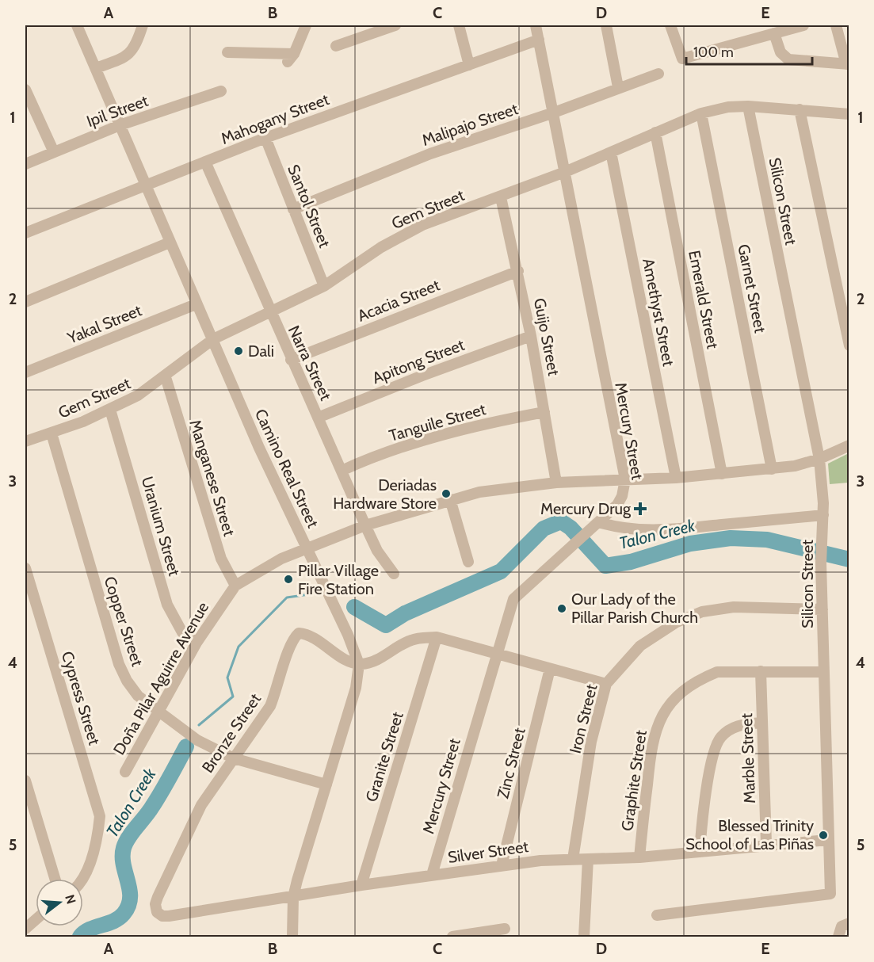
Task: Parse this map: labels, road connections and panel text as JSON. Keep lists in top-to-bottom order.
{
  "streets": {
    "street": [
      "Ipil Street",
      "Mahogany Street",
      "Malipajo Street",
      "Silicon Street",
      "Santol Street",
      "Gem Street",
      "Garnet Street",
      "Emerald Street",
      "Acacia Street",
      "Amethyst Street",
      "Yakal Street",
      "Guijo Street",
      "Apitong Street",
      "Narra Street",
      "Tanguile Street",
      "Mercury Street",
      "Camino Real Street",
      "Manganese Street",
      "Uranium Street",
      "Copper Street",
      "Doña Pilar Aguirre Avenue",
      "Cypress Street",
      "Iron Street",
      "Bronze Street",
      "Granite Street",
      "Marble Street",
      "Zinc Street",
      "Graphite Street",
      "Silver Street"
    ]
  },
  "crossings": [
    ["Ipil Street", "Camino Real Street"],
    ["Mahogany Street", "Santol Street"],
    ["Mahogany Street", "Narra Street"],
    ["Mahogany Street", "Mercury Street"],
    ["Mahogany Street", "Camino Real Street"],
    ["Malipajo Street", "Santol Street"],
    ["Malipajo Street", "Mercury Street"],
    ["Silicon Street", "Gem Street"],
    ["Silicon Street", "Doña Pilar Aguirre Avenue"],
    ["Silicon Street", "Iron Street"],
    ["Silicon Street", "Graphite Street"],
    ["Silicon Street", "Silver Street"],
    ["Santol Street", "Gem Street"],
    ["Gem Street", "Garnet Street"],
    ["Gem Street", "Emerald Street"],
    ["Gem Street", "Amethyst Street"],
    ["Gem Street", "Guijo Street"],
    ["Gem Street", "Narra Street"],
    ["Gem Street", "Mercury Street"],
    ["Gem Street", "Camino Real Street"],
    ["Gem Street", "Manganese Street"],
    ["Gem Street", "Uranium Street"],
    ["Gem Street", "Copper Street"],
    ["Garnet Street", "Doña Pilar Aguirre Avenue"],
    ["Emerald Street", "Doña Pilar Aguirre Avenue"],
    ["Acacia Street", "Guijo Street"],
    ["Acacia Street", "Narra Street"],
    ["Amethyst Street", "Doña Pilar Aguirre Avenue"],
    ["Yakal Street", "Camino Real Street"],
    ["Guijo Street", "Apitong Street"],
    ["Guijo Street", "Tanguile Street"],
    ["Guijo Street", "Doña Pilar Aguirre Avenue"],
    ["Apitong Street", "Narra Street"],
    ["Narra Street", "Tanguile Street"],
    ["Narra Street", "Doña Pilar Aguirre Avenue"],
    ["Mercury Street", "Doña Pilar Aguirre Avenue"],
    ["Mercury Street", "Silver Street"],
    ["Camino Real Street", "Copper Street"],
    ["Camino Real Street", "Doña Pilar Aguirre Avenue"],
    ["Camino Real Street", "Bronze Street"],
    ["Camino Real Street", "Silver Street"],
    ["Manganese Street", "Doña Pilar Aguirre Avenue"],
    ["Uranium Street", "Doña Pilar Aguirre Avenue"],
    ["Copper Street", "Doña Pilar Aguirre Avenue"],
    ["Copper Street", "Bronze Street"],
    ["Iron Street", "Silver Street"],
    ["Bronze Street", "Silver Street"],
    ["Granite Street", "Silver Street"],
    ["Marble Street", "Graphite Street"],
    ["Marble Street", "Silver Street"],
    ["Zinc Street", "Silver Street"],
    ["Graphite Street", "Silver Street"]
  ],
  "water": ["Talon Creek"],
  "places": {
    "other": [
      "Dali",
      "Deriadas Hardware Store",
      "Pillar Village Fire Station",
      "Our Lady of the Pillar Parish Church",
      "Blessed Trinity School of Las Piñas"
    ],
    "health": ["Mercury Drug"]
  },
  "scale_bar": "100 m",
  "north": "right",
  "grid": {
    "columns": [
      "A",
      "B",
      "C",
      "D",
      "E"
    ],
    "rows": [
      "1",
      "2",
      "3",
      "4",
      "5"
    ]
  }
}
